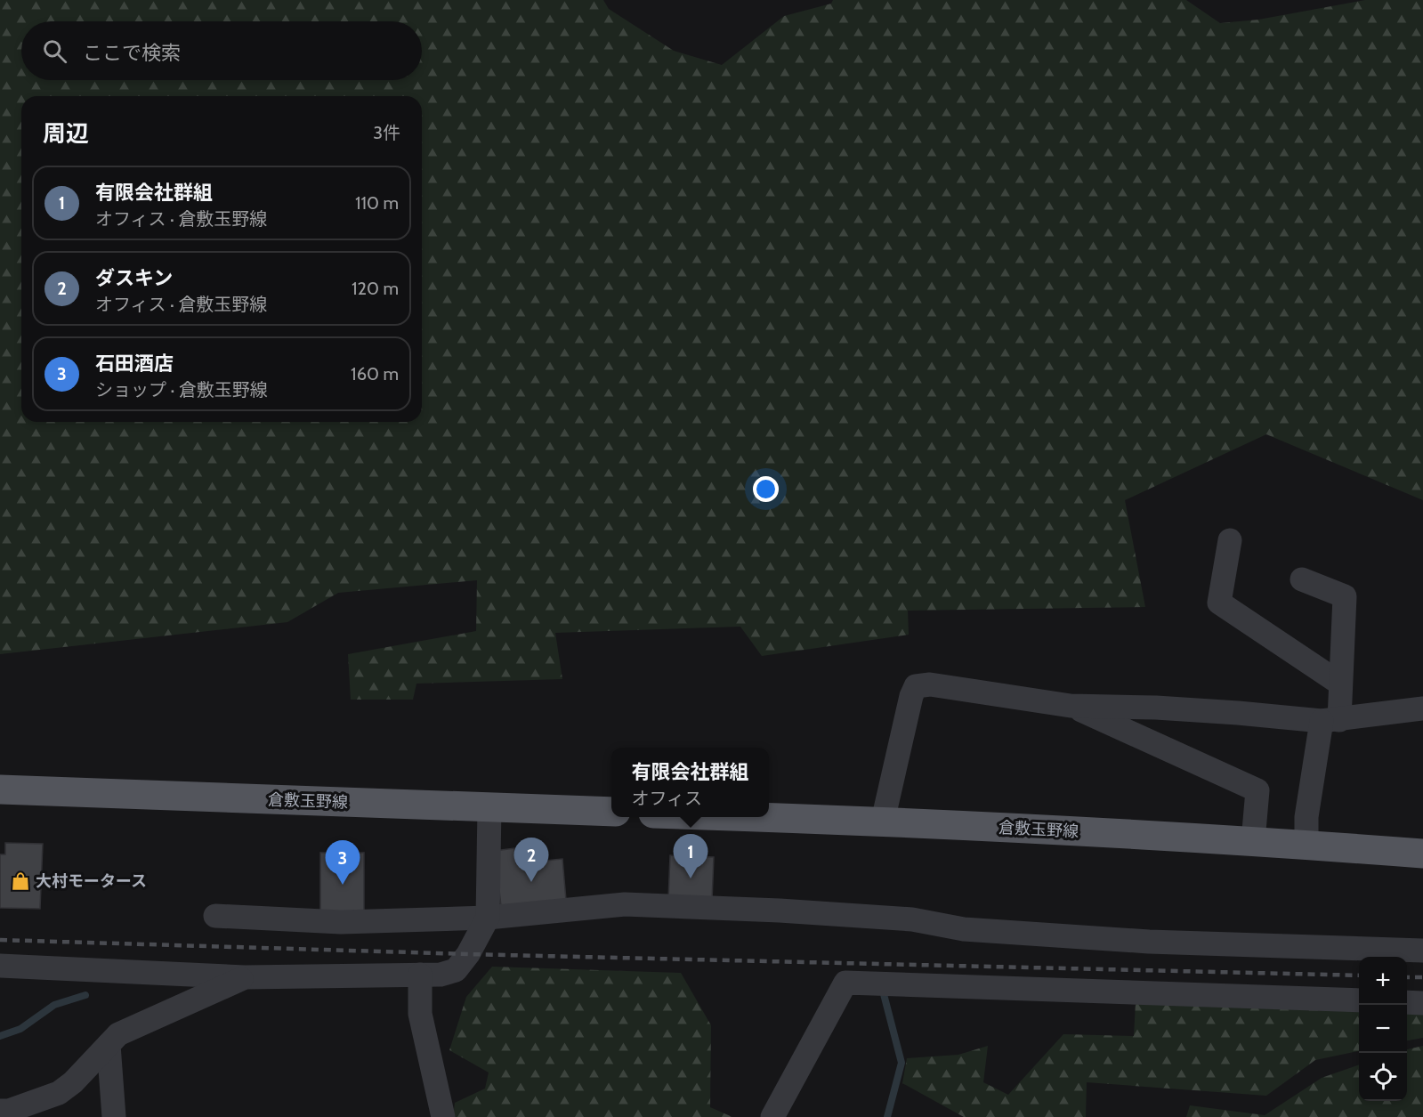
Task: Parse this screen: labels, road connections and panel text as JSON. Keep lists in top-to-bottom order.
{
  "streets": {
    "main road": ["倉敷玉野線"]
  },
  "places": {
    "shop": ["大村モータース"]
  },
  "page": {
    "search": "ここで検索",
    "heading": ["周辺", "3件"],
    "list": [
      {
        "mark": "1",
        "name": "有限会社群組",
        "note": "オフィス · 倉敷玉野線",
        "value": "110 m"
      },
      {
        "mark": "2",
        "name": "ダスキン",
        "note": "オフィス · 倉敷玉野線",
        "value": "120 m"
      },
      {
        "mark": "3",
        "name": "石田酒店",
        "note": "ショップ · 倉敷玉野線",
        "value": "160 m"
      }
    ],
    "popup": ["有限会社群組", "オフィス"],
    "pins": ["1", "2", "3"],
    "map_buttons": ["+", "−"]
  }
}
